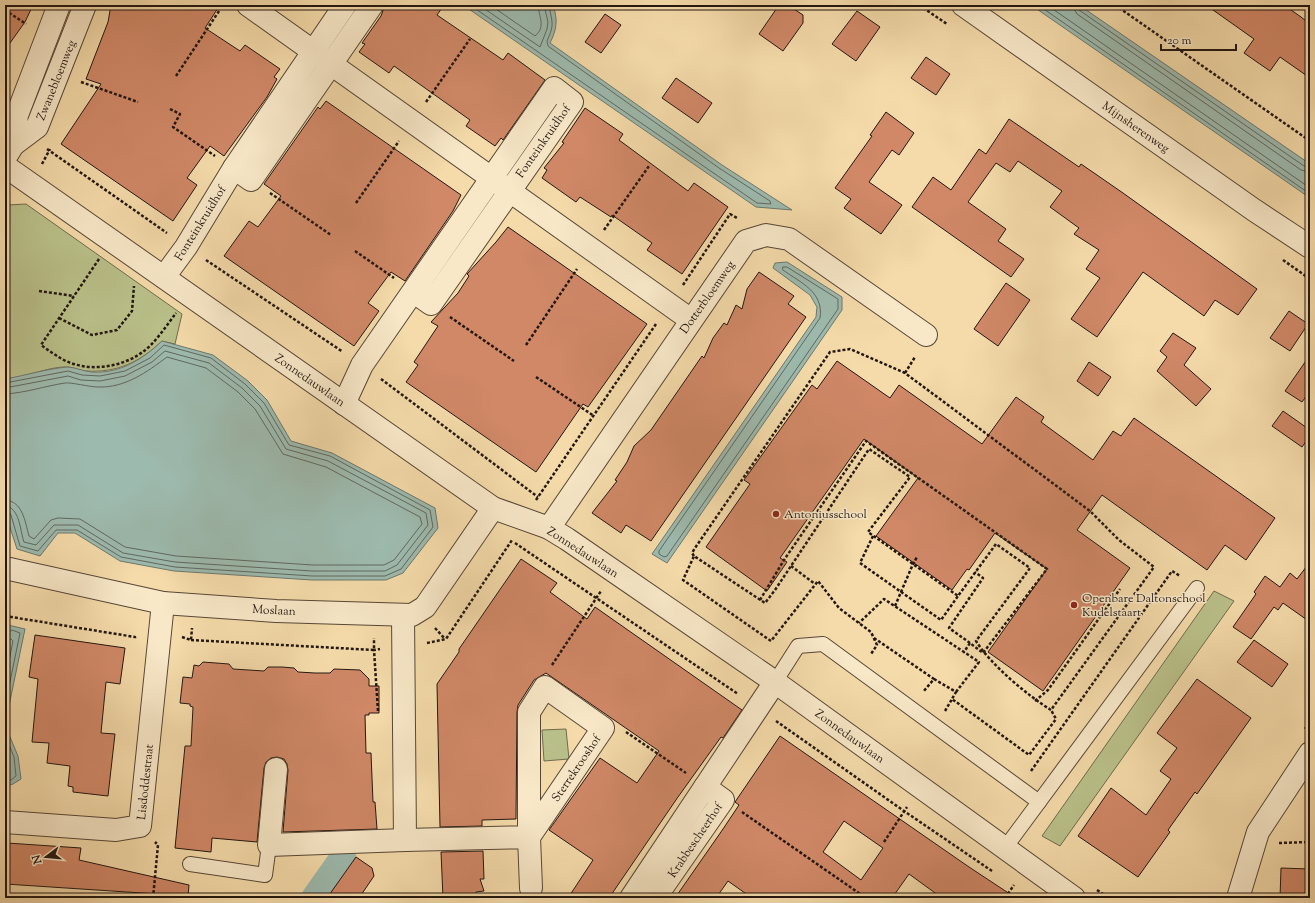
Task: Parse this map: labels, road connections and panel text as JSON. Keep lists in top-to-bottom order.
{
  "streets": {
    "street": [
      "Zwanebloemweg",
      "Mijnsherenweg",
      "Fonteinkruidhof",
      "Dotterbloemweg",
      "Zonnedauwlaan",
      "Moslaan",
      "Sterrekrooshof",
      "Lisdoddestraat",
      "Krabbescheerhof"
    ]
  },
  "crossings": [
    ["Fonteinkruidhof", "Dotterbloemweg"],
    ["Fonteinkruidhof", "Zonnedauwlaan"],
    ["Dotterbloemweg", "Zonnedauwlaan"],
    ["Zonnedauwlaan", "Moslaan"],
    ["Zonnedauwlaan", "Krabbescheerhof"],
    ["Moslaan", "Lisdoddestraat"]
  ],
  "places": ["Antoniusschool", "Openbare Daltonschool Kudelstaart"],
  "scale_bar": "20 m",
  "north": "left"
}
